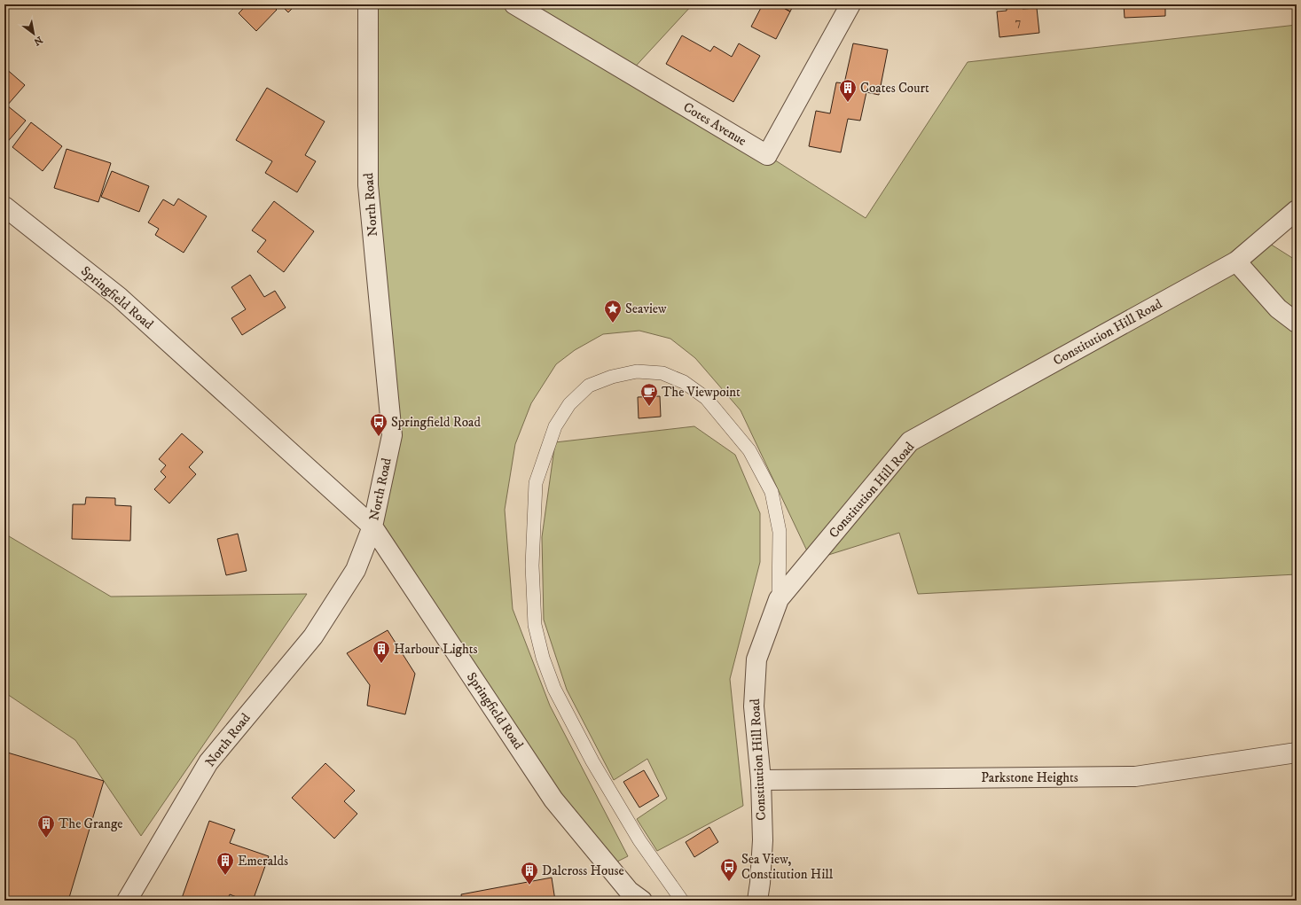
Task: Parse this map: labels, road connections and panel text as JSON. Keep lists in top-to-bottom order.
{
  "streets": {
    "street": [
      "Cotes Avenue",
      "North Road",
      "Springfield Road",
      "Constitution Hill Road",
      "Parkstone Heights"
    ]
  },
  "crossings": [
    ["North Road", "Springfield Road"],
    ["Constitution Hill Road", "Parkstone Heights"]
  ],
  "places": {
    "building": [
      "Coates Court",
      "Harbour Lights",
      "The Grange",
      "Emeralds",
      "Dalcross House"
    ],
    "place": ["Seaview"],
    "cafe": ["The Viewpoint"],
    "bus stop": ["Springfield Road", "Sea View, Constitution Hill"]
  },
  "house_numbers": ["7"],
  "north": "bottom right"
}
